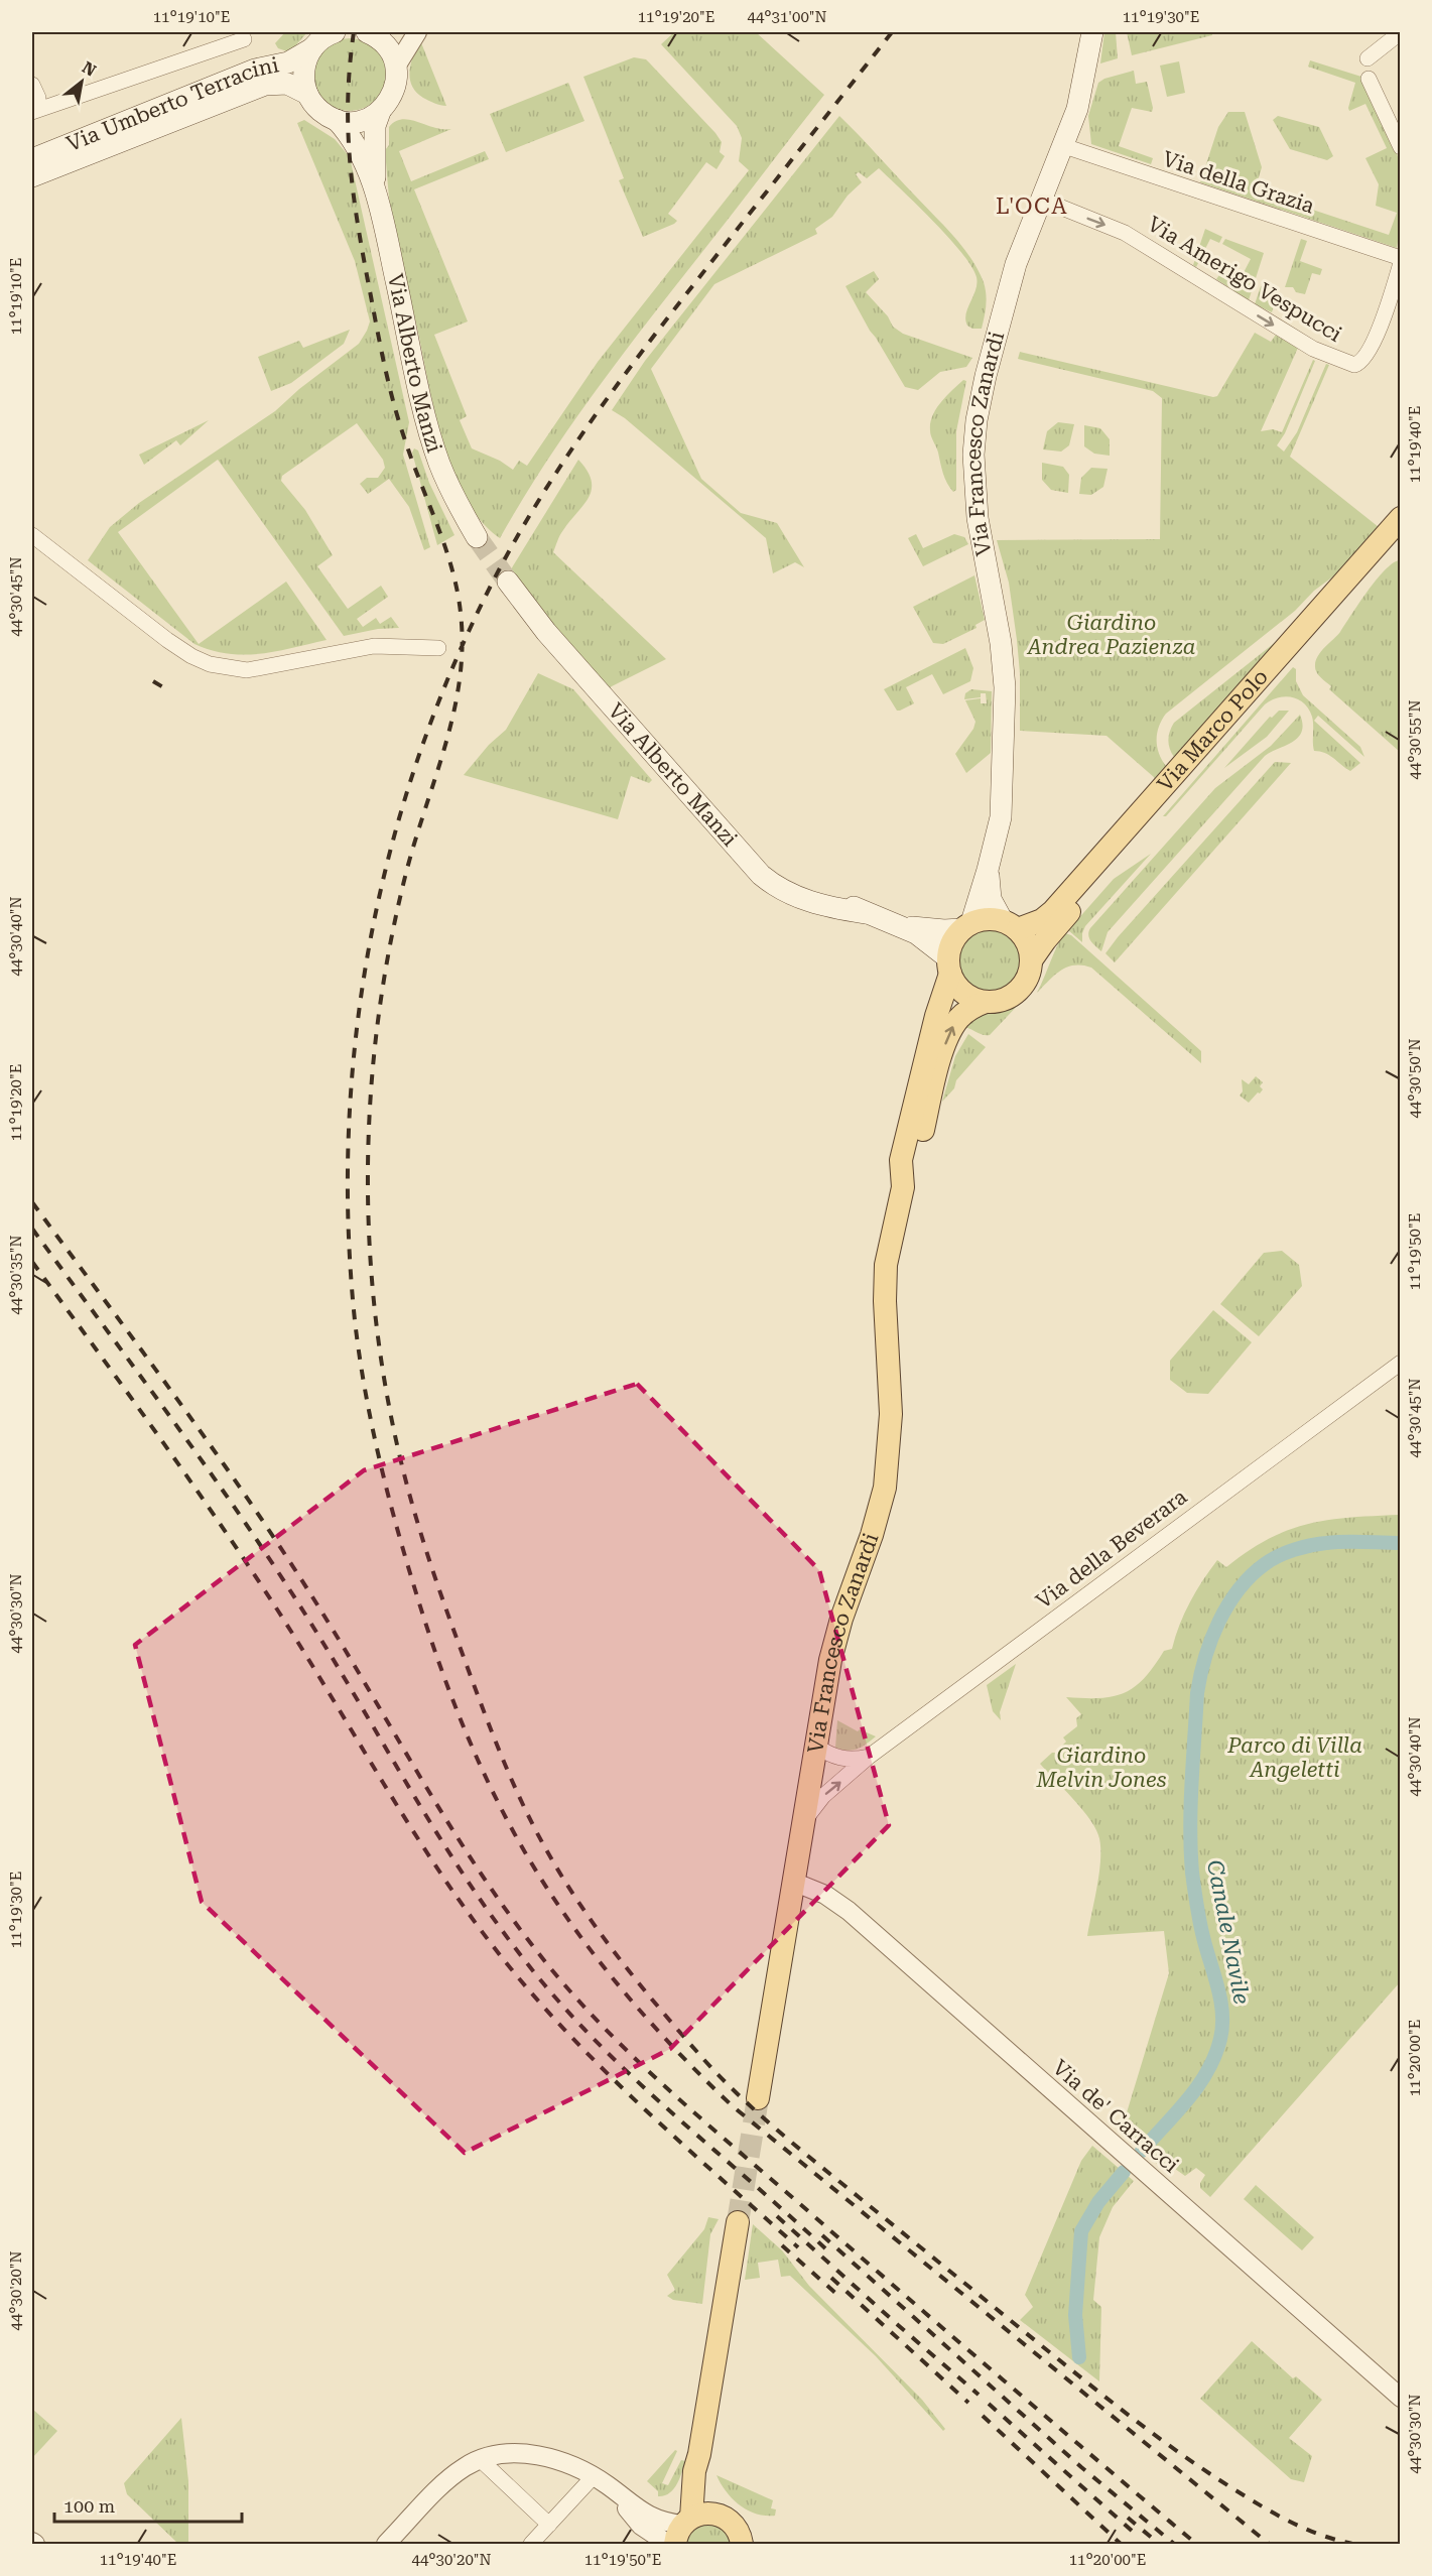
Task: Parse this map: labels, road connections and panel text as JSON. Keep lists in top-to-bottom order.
{
  "streets": {
    "main road": [
      "Via Umberto Terracini",
      "Via Alberto Manzi",
      "Via Francesco Zanardi",
      "Via Marco Polo"
    ],
    "street": [
      "Via della Grazia",
      "Via Amerigo Vespucci",
      "Via della Beverara",
      "Via de' Carracci"
    ]
  },
  "crossings": [
    ["Via Umberto Terracini", "Via Alberto Manzi"],
    ["Via della Grazia", "Via Amerigo Vespucci"],
    ["Via della Grazia", "Via Francesco Zanardi"],
    ["Via Amerigo Vespucci", "Via Francesco Zanardi"],
    ["Via Alberto Manzi", "Via Francesco Zanardi"],
    ["Via Alberto Manzi", "Via Marco Polo"],
    ["Via Francesco Zanardi", "Via Marco Polo"],
    ["Via Francesco Zanardi", "Via della Beverara"],
    ["Via Francesco Zanardi", "Via de' Carracci"]
  ],
  "districts": ["L'OCA"],
  "water": ["Canale Navile"],
  "parks": ["Giardino Andrea Pazienza", "Parco di Villa Angeletti", "Giardino Melvin Jones"],
  "scale_bar": "100 m",
  "north": "top right",
  "coordinates": [
    "11°19'10\"E",
    "11°19'20\"E",
    "44°31'00\"N",
    "11°19'30\"E",
    "11°19'40\"E",
    "44°30'45\"N",
    "44°30'55\"N",
    "44°30'40\"N",
    "44°30'50\"N",
    "11°19'50\"E",
    "44°30'35\"N",
    "44°30'30\"N",
    "11°20'00\"E",
    "44°30'20\"N"
  ]
}
